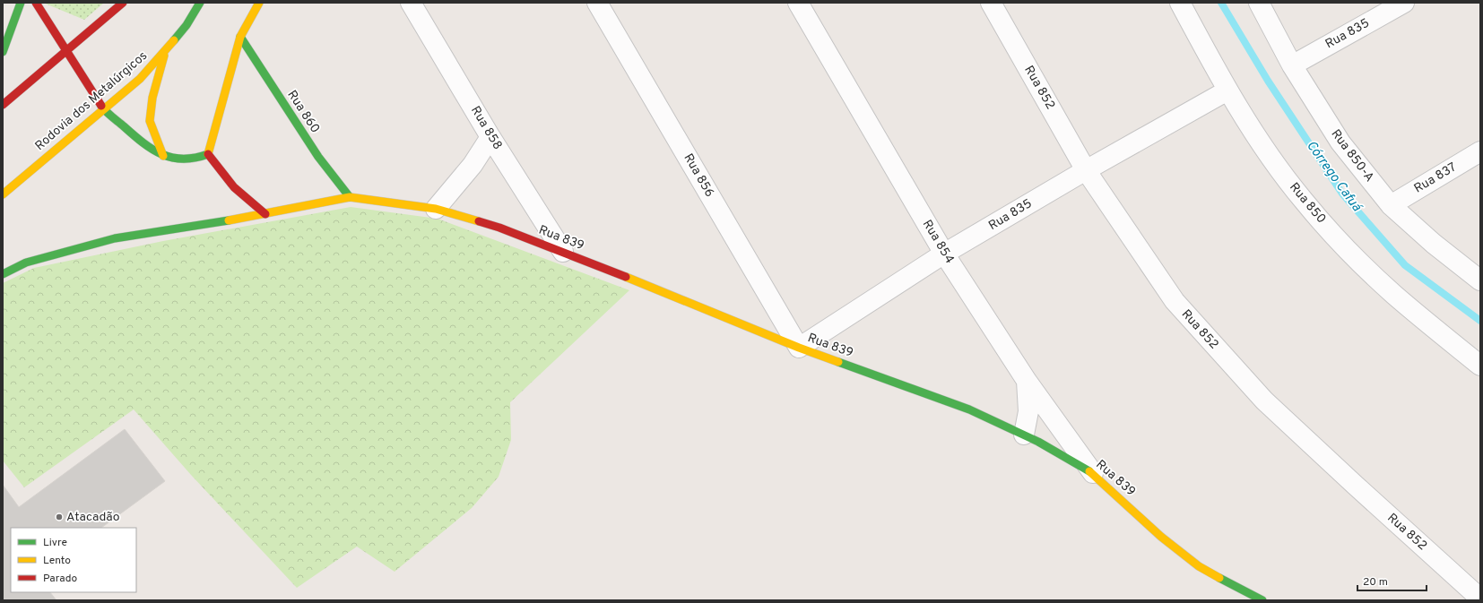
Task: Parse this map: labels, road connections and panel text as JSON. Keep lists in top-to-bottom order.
{
  "streets": {
    "street": [
      "Rua 835",
      "Rua 852",
      "Rodovia dos Metalúrgicos",
      "Rua 860",
      "Rua 858",
      "Rua 850-A",
      "Rua 856",
      "Rua 837",
      "Rua 850",
      "Rua 839",
      "Rua 854"
    ]
  },
  "crossings": [
    ["Rua 835", "Rua 852"],
    ["Rua 835", "Rua 850-A"],
    ["Rua 835", "Rua 856"],
    ["Rua 835", "Rua 850"],
    ["Rua 835", "Rua 839"],
    ["Rua 835", "Rua 854"],
    ["Rua 860", "Rua 839"],
    ["Rua 858", "Rua 839"],
    ["Rua 850-A", "Rua 837"],
    ["Rua 856", "Rua 839"],
    ["Rua 839", "Rua 854"]
  ],
  "water": ["Córrego Cafuá"],
  "places": ["Atacadão"],
  "legend": ["Livre", "Lento", "Parado"],
  "scale_bar": "20 m"
}
